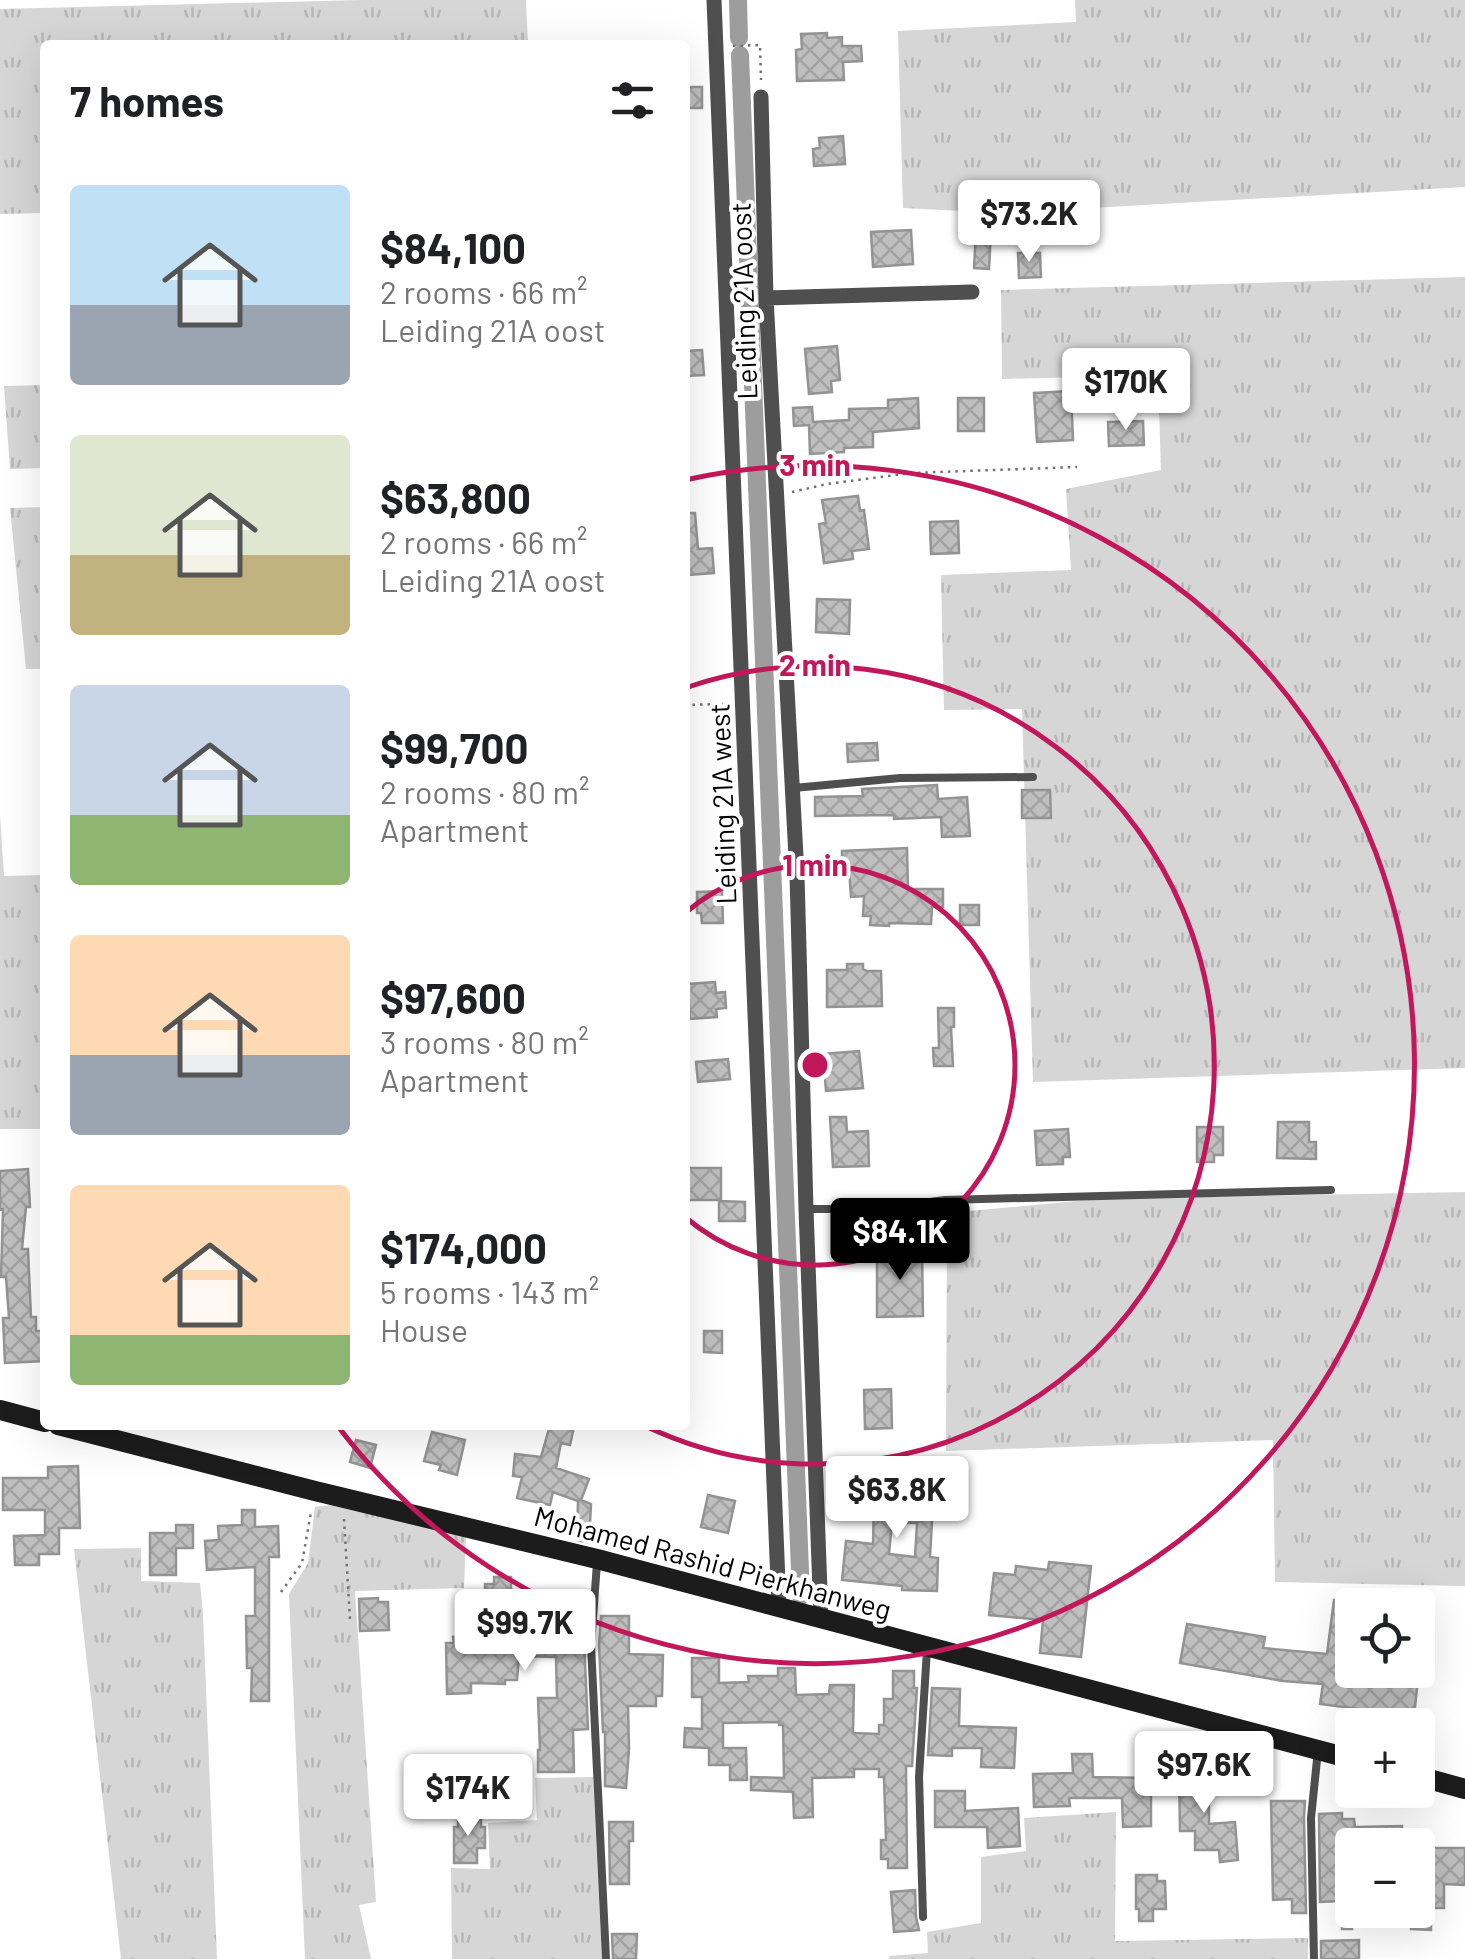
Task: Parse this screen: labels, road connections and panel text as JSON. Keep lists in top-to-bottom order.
{
  "streets": {
    "street": ["Leiding 21A oost", "Leiding 21A west", "Mohamed Rashid Pierkhanweg"]
  },
  "crossings": [
    ["Leiding 21A oost", "Mohamed Rashid Pierkhanweg"],
    ["Leiding 21A west", "Mohamed Rashid Pierkhanweg"]
  ],
  "page": {
    "heading": "7 homes",
    "list": [
      {
        "name": "$84,100",
        "note": "2 rooms · 66 m² · Leiding 21A oost"
      },
      {
        "name": "$63,800",
        "note": "2 rooms · 66 m² · Leiding 21A oost"
      },
      {
        "name": "$99,700",
        "note": "2 rooms · 80 m² · Apartment"
      },
      {
        "name": "$97,600",
        "note": "3 rooms · 80 m² · Apartment"
      },
      {
        "name": "$174,000",
        "note": "5 rooms · 143 m² · House"
      }
    ],
    "price": [
      "$73.2K",
      "$170K",
      "$84.1K",
      "$63.8K",
      "$99.7K",
      "$97.6K",
      "$174K"
    ],
    "map_buttons": ["+", "−"]
  },
  "rings": ["3 min", "2 min", "1 min"]
}
